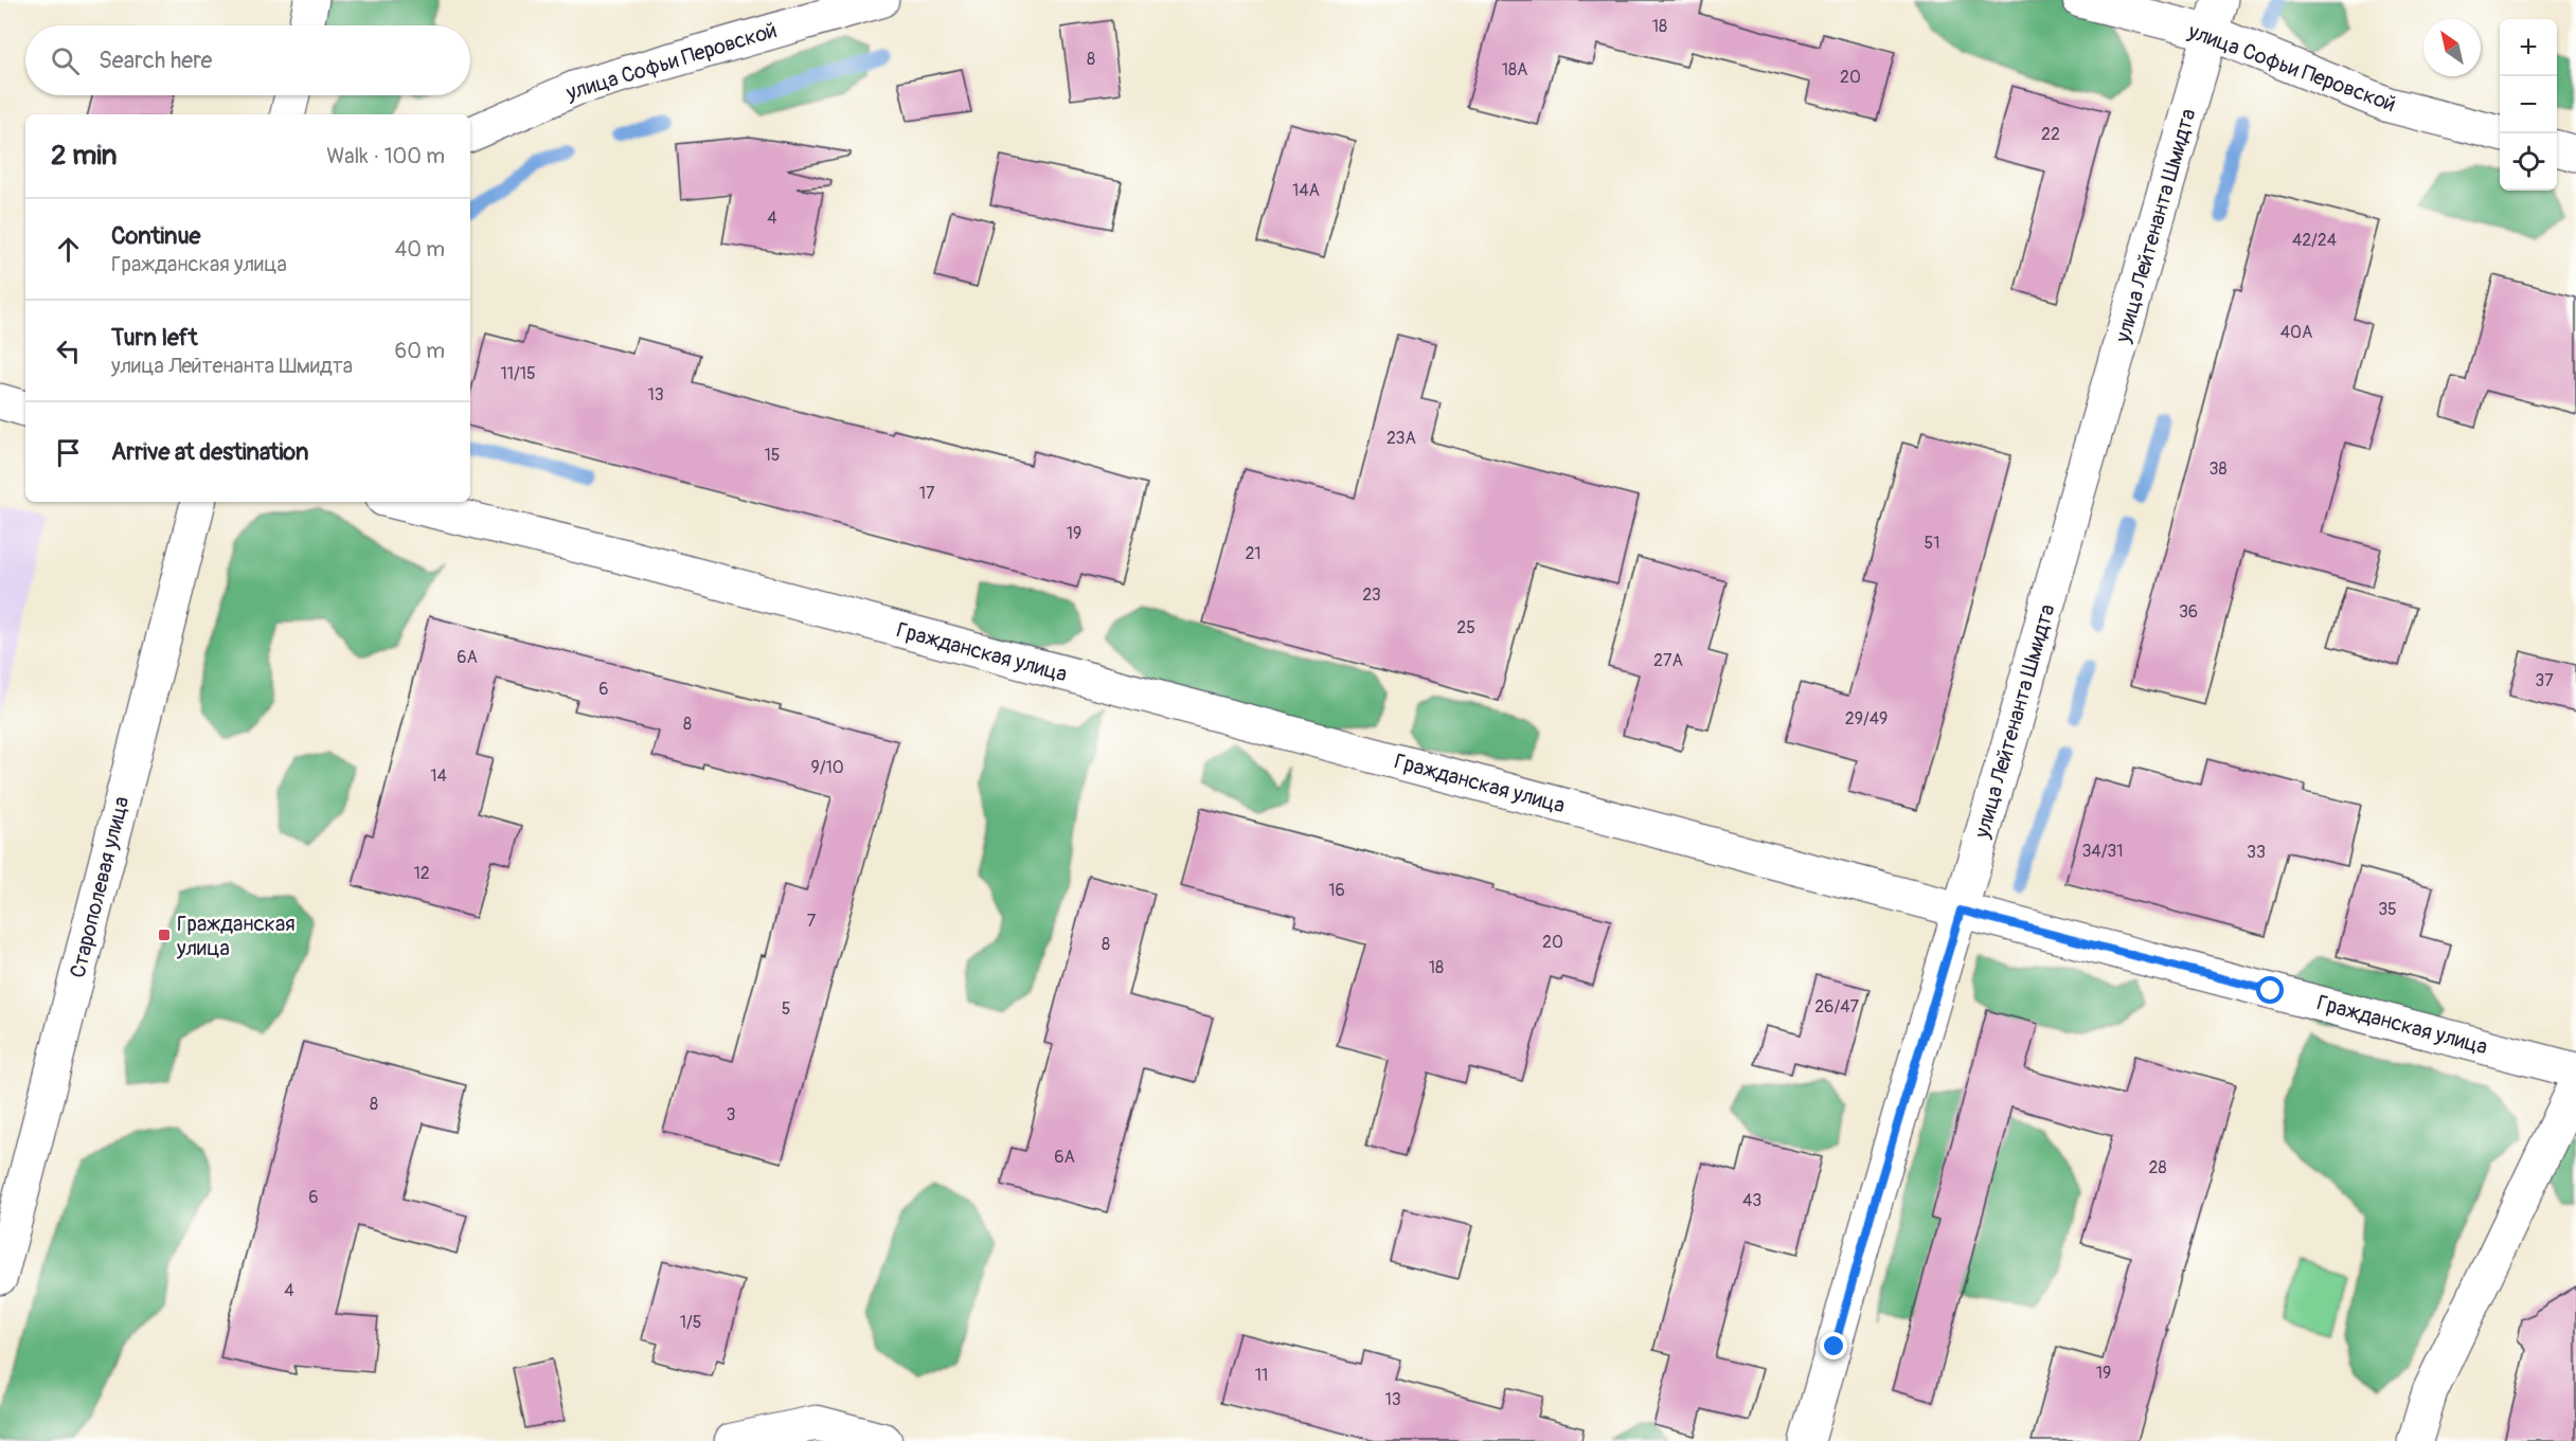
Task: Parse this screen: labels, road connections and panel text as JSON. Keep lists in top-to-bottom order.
{
  "streets": {
    "street": [
      "улица Софьи Перовской",
      "улица Лейтенанта Шмидта",
      "Гражданская улица",
      "Старополевая улица"
    ]
  },
  "crossings": [
    ["улица Софьи Перовской", "улица Лейтенанта Шмидта"],
    ["улица Лейтенанта Шмидта", "Гражданская улица"]
  ],
  "places": {
    "transit": ["Гражданская улица"]
  },
  "house_numbers": [
    "18",
    "8",
    "18А",
    "20",
    "22",
    "14А",
    "4",
    "42/24",
    "40А",
    "11/15",
    "13",
    "23А",
    "15",
    "38",
    "17",
    "19",
    "51",
    "21",
    "23",
    "36",
    "25",
    "6А",
    "27А",
    "37",
    "6",
    "29/49",
    "8",
    "9/10",
    "14",
    "34/31",
    "33",
    "12",
    "16",
    "35",
    "7",
    "20",
    "8",
    "18",
    "26/47",
    "5",
    "8",
    "3",
    "6А",
    "28",
    "6",
    "43",
    "4",
    "1/5",
    "19",
    "11",
    "13"
  ],
  "north": "top left",
  "page": {
    "map_buttons": ["+", "−"],
    "search": "Search here",
    "heading": ["2 min", "Walk · 100 m"],
    "list": [
      ["Continue", "Гражданская улица", "40 m"],
      ["Turn left", "улица Лейтенанта Шмидта", "60 m"],
      "Arrive at destination"
    ]
  }
}
